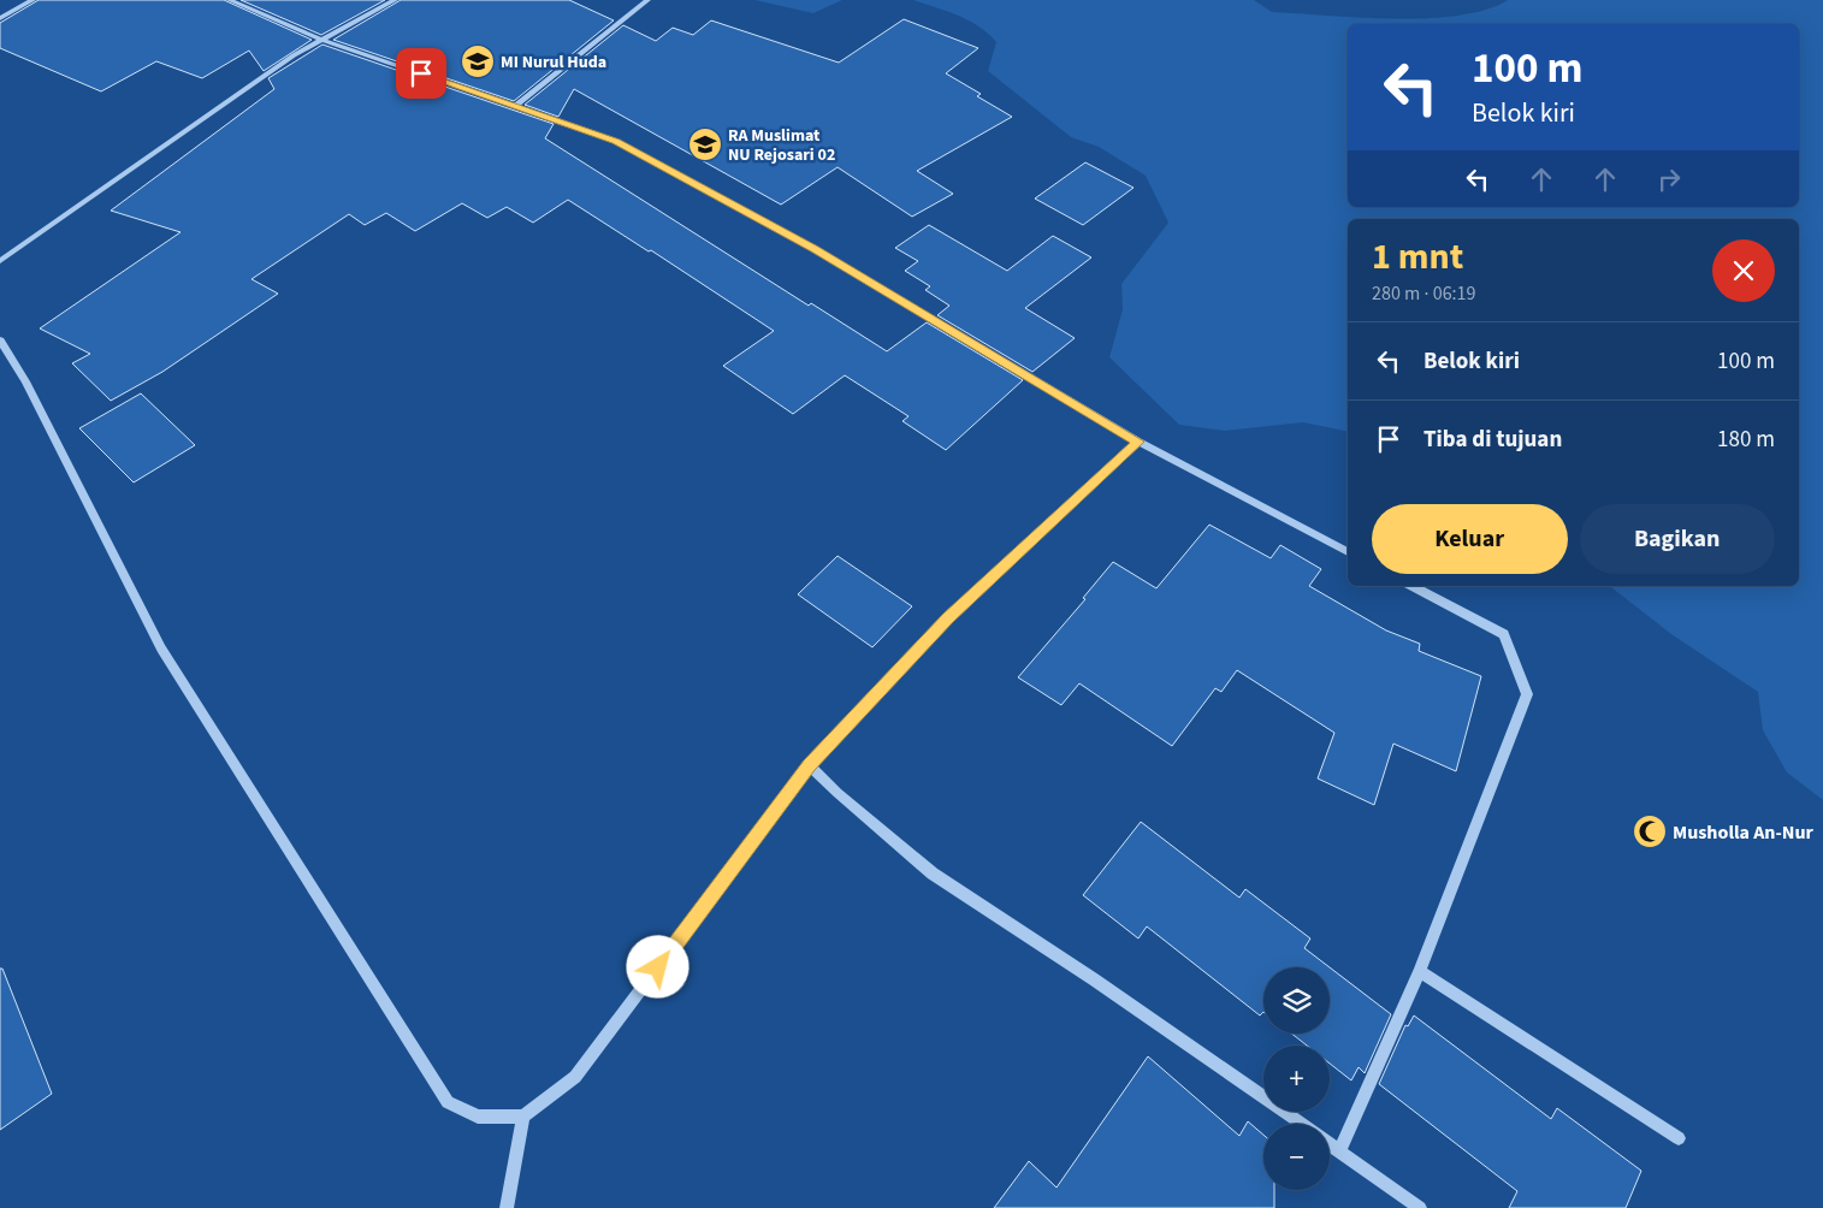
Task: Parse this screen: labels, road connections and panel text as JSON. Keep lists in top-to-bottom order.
{
  "places": {
    "school or university": ["MI Nurul Huda", "RA Muslimat NU Rejosari 02"],
    "mosque": ["Musholla An-Nur"]
  },
  "page": {
    "turn": ["100 m", "Belok kiri"],
    "heading": ["1 mnt", "280 m · 06:19"],
    "list": [
      {
        "name": "Belok kiri",
        "value": "100 m"
      },
      {
        "name": "Tiba di tujuan",
        "value": "180 m"
      }
    ],
    "buttons": ["Keluar", "Bagikan"],
    "map_buttons": ["+", "−"]
  }
}
